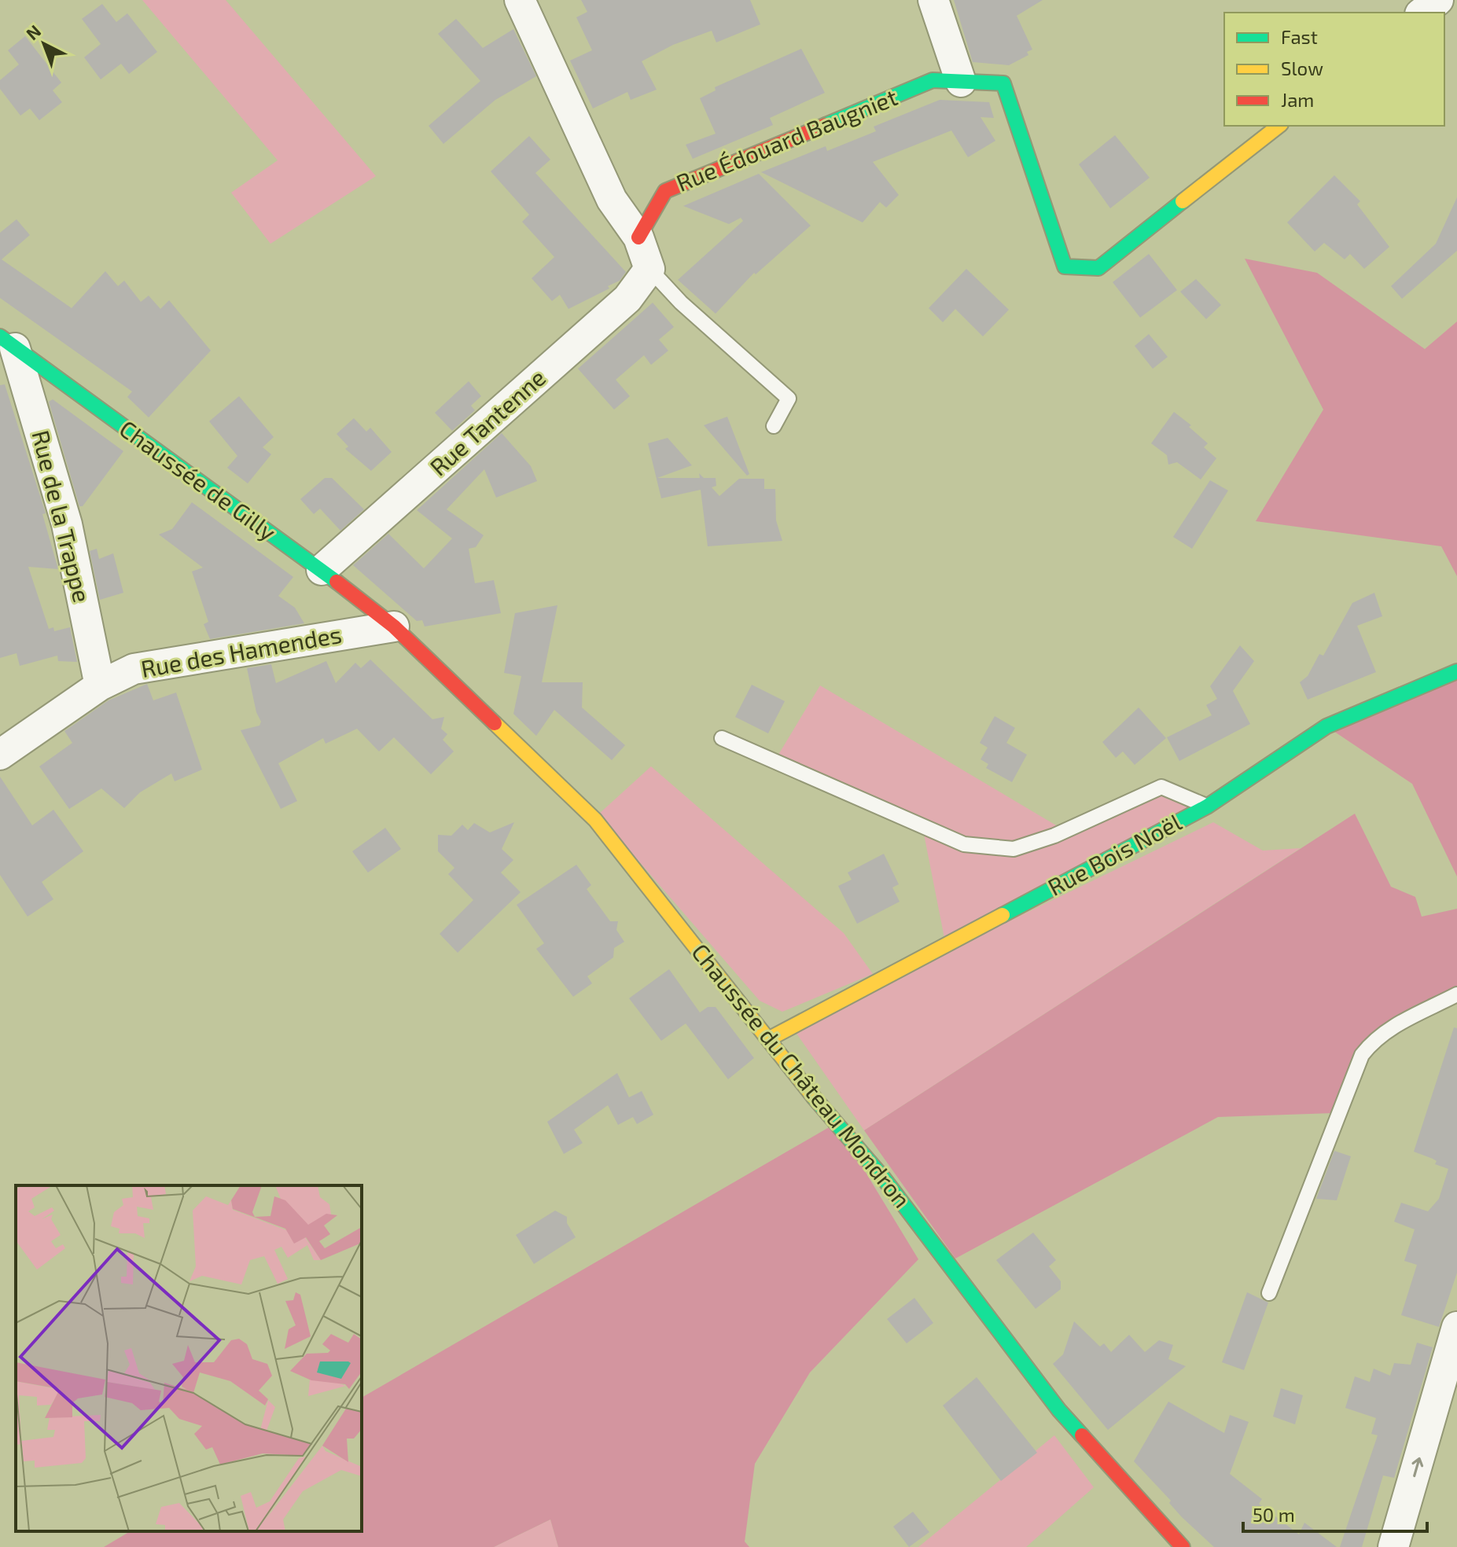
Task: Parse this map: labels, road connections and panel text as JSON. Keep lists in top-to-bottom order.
{
  "streets": {
    "main road": [
      "Rue Édouard Baugniet",
      "Chaussée de Gilly",
      "Rue Bois Noël",
      "Chaussée du Château Mondron"
    ],
    "street": ["Rue Tantenne", "Rue de la Trappe", "Rue des Hamendes"]
  },
  "crossings": [
    ["Rue Tantenne", "Chaussée de Gilly"],
    ["Chaussée de Gilly", "Rue de la Trappe"],
    ["Chaussée de Gilly", "Rue des Hamendes"],
    ["Chaussée de Gilly", "Chaussée du Château Mondron"],
    ["Rue de la Trappe", "Rue des Hamendes"],
    ["Rue des Hamendes", "Chaussée du Château Mondron"],
    ["Rue Bois Noël", "Chaussée du Château Mondron"]
  ],
  "legend": ["Fast", "Slow", "Jam"],
  "scale_bar": "50 m",
  "north": "top left"
}
